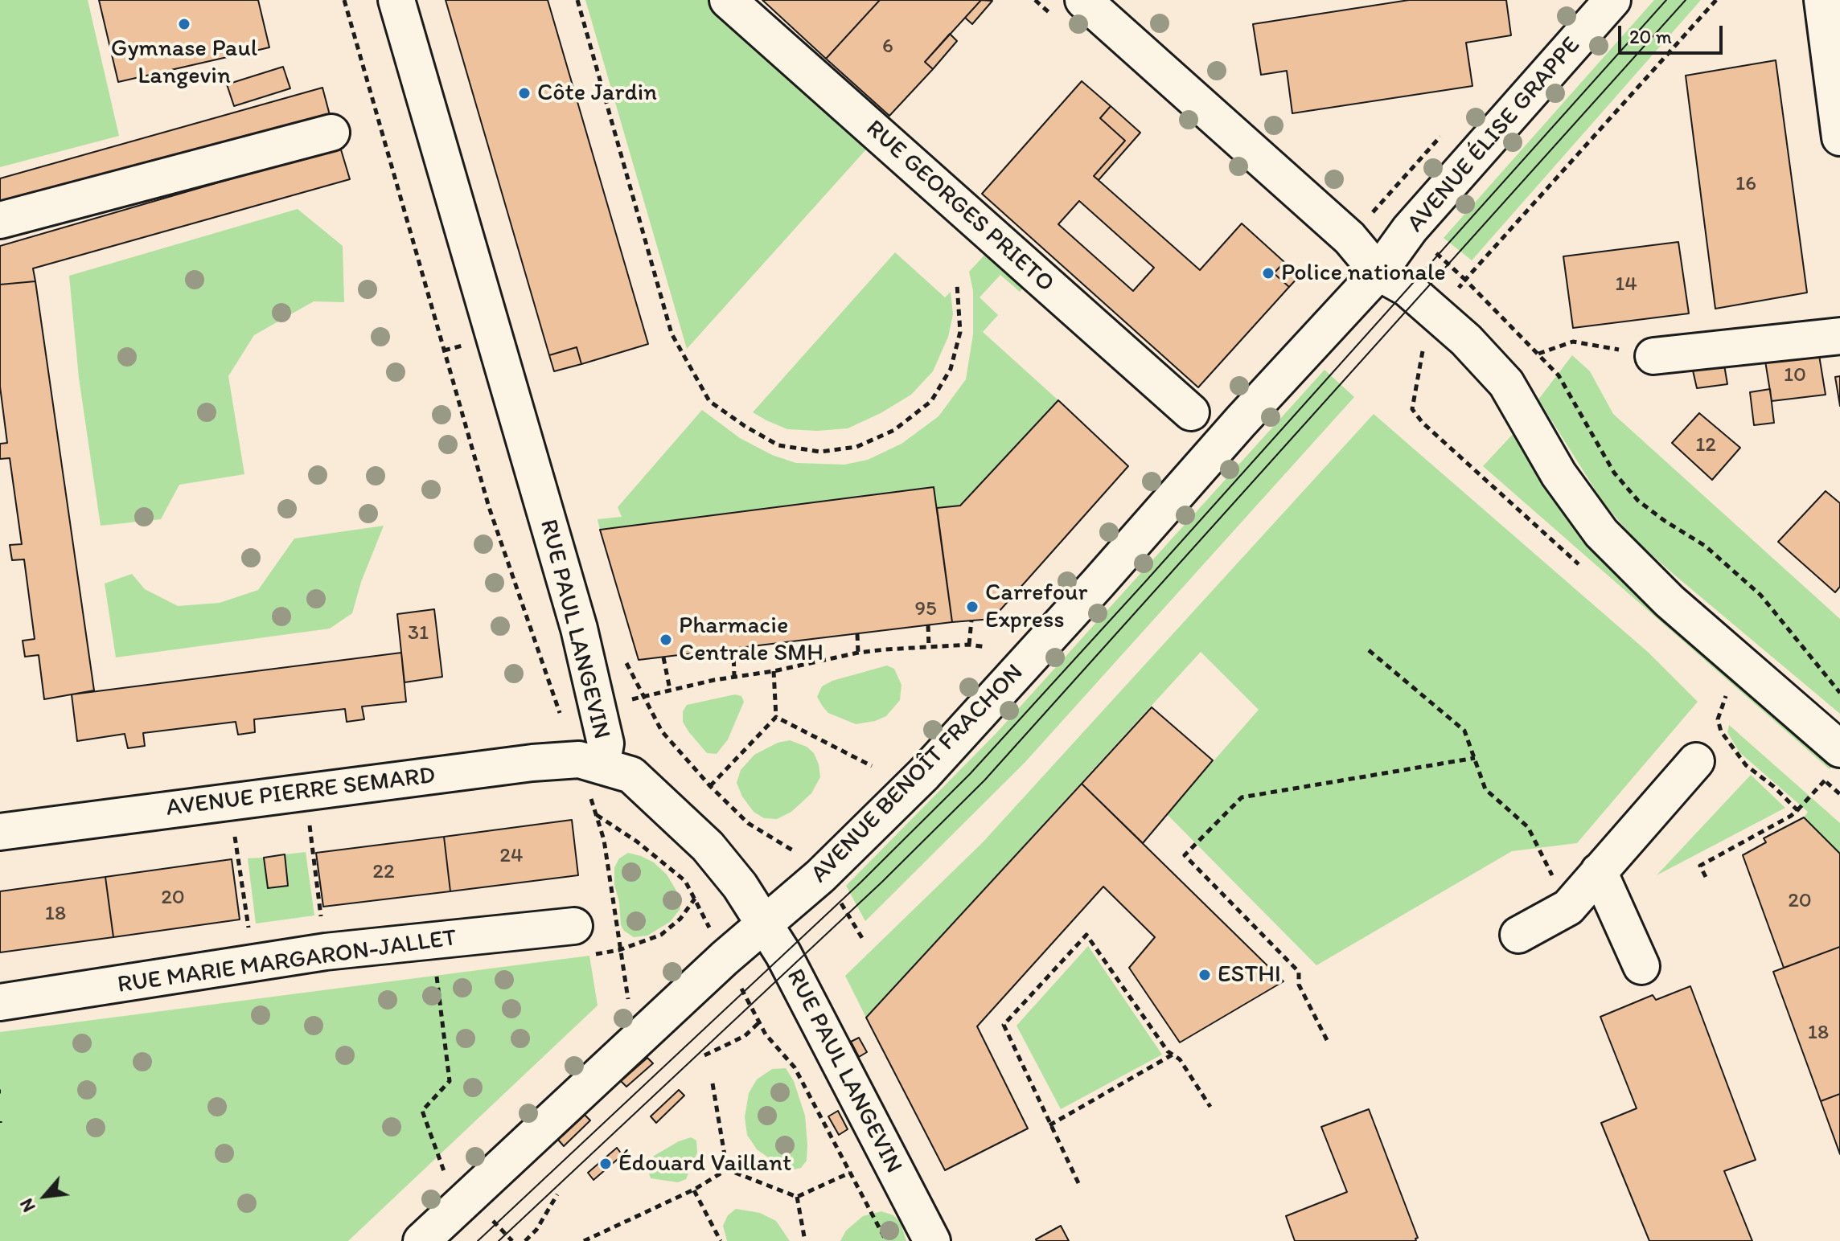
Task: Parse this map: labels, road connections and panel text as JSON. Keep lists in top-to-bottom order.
{
  "streets": {
    "street": [
      "AVENUE ÉLISE GRAPPE",
      "RUE GEORGES PRIETO",
      "RUE PAUL LANGEVIN",
      "AVENUE BENOÎT FRACHON",
      "AVENUE PIERRE SEMARD",
      "RUE MARIE MARGARON-JALLET"
    ]
  },
  "crossings": [
    ["AVENUE ÉLISE GRAPPE", "AVENUE BENOÎT FRACHON"],
    ["RUE PAUL LANGEVIN", "AVENUE BENOÎT FRACHON"],
    ["RUE PAUL LANGEVIN", "AVENUE PIERRE SEMARD"]
  ],
  "places": [
    "Gymnase Paul Langevin",
    "Côte Jardin",
    "Police nationale",
    "Carrefour Express",
    "Pharmacie Centrale SMH",
    "ESTHI",
    "Édouard Vaillant"
  ],
  "house_numbers": [
    "6",
    "16",
    "14",
    "10",
    "12",
    "95",
    "31",
    "24",
    "22",
    "20",
    "20",
    "18",
    "18"
  ],
  "scale_bar": "20 m",
  "north": "bottom left"
}
